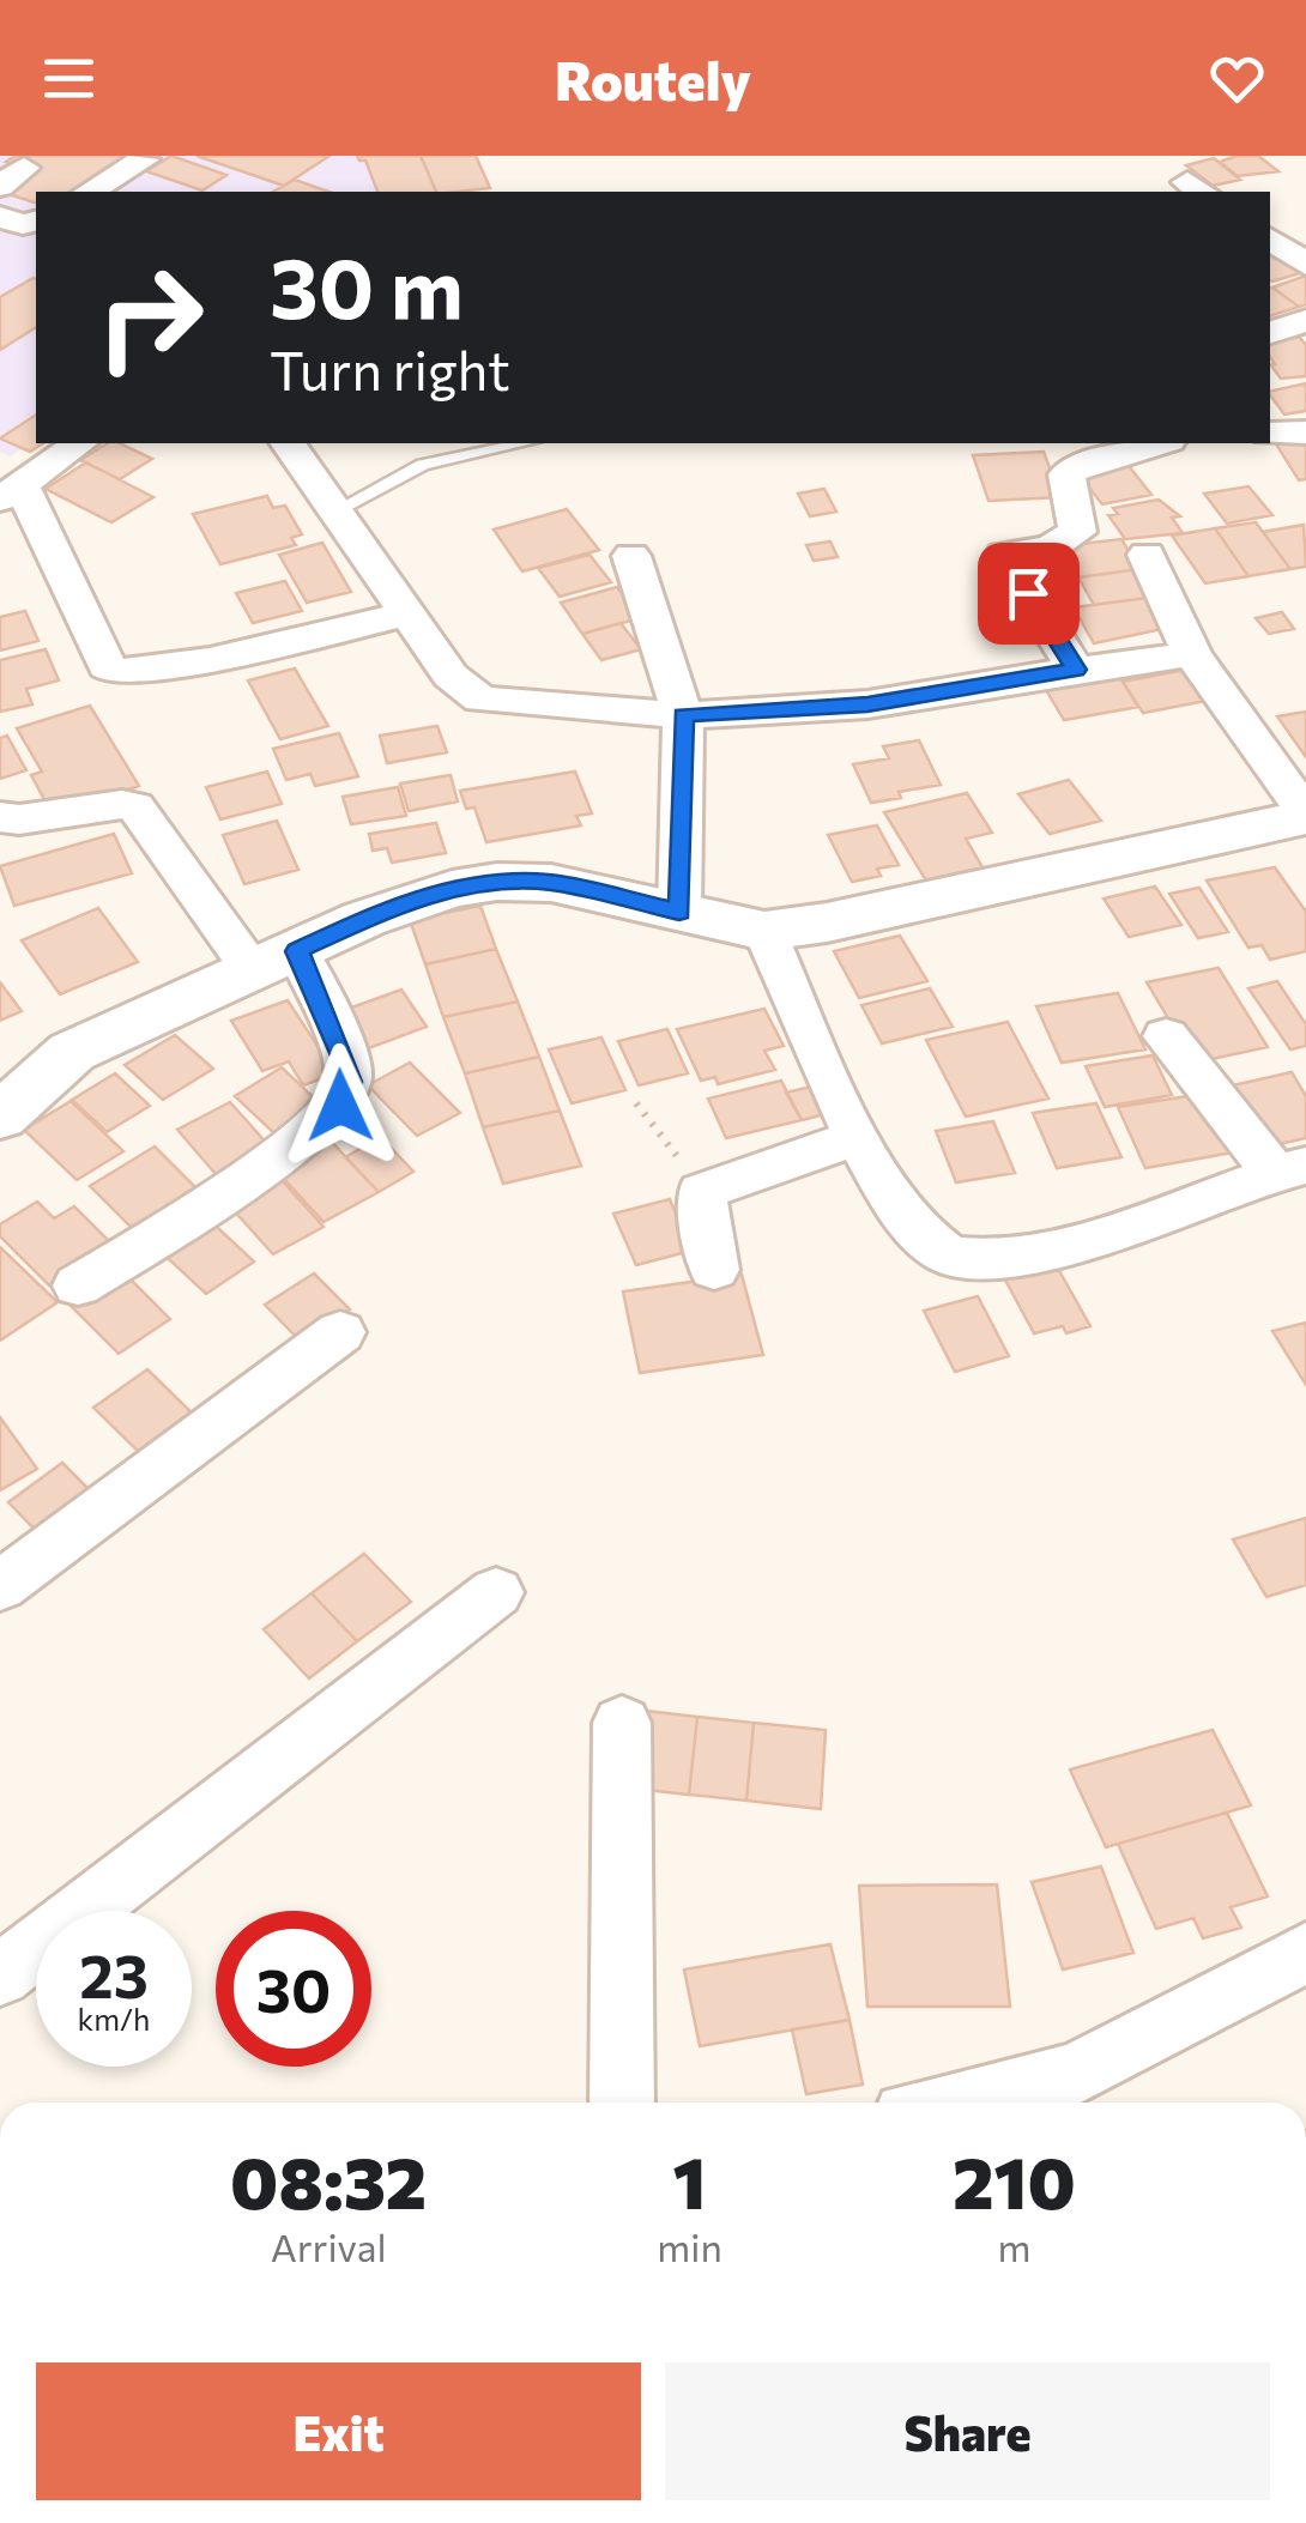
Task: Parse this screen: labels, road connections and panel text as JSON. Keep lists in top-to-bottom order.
{
  "page": {
    "header": "Routely",
    "turn": ["30 m", "Turn right"],
    "speed": "23 km/h",
    "limit": "30",
    "eta": [
      "08:32",
      "Arrival",
      "1",
      "min",
      "210",
      "m"
    ],
    "buttons": ["Exit", "Share"]
  }
}
